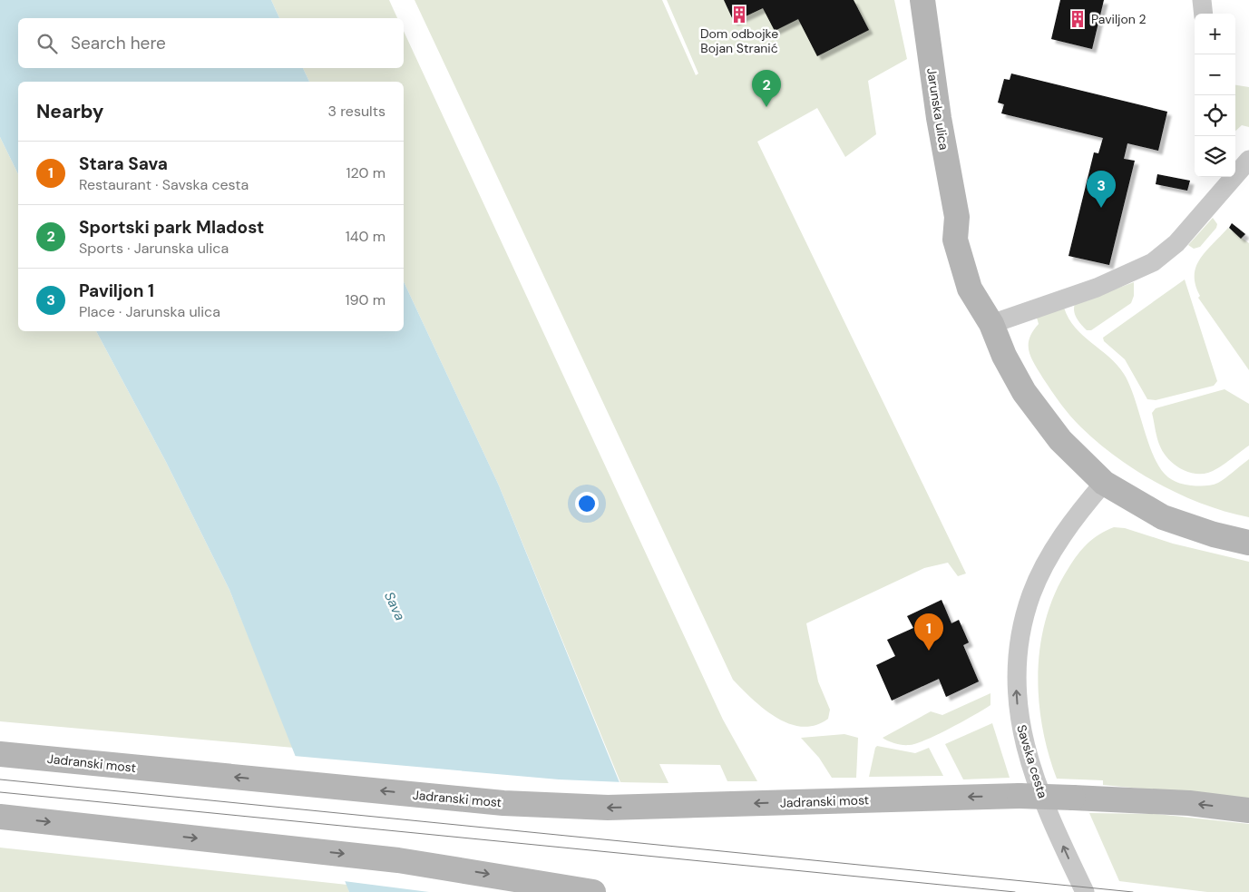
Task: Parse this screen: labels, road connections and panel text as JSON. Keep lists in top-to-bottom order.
{
  "streets": {
    "main road": ["Jarunska ulica", "Jadranski most"],
    "street": ["Savska cesta"]
  },
  "crossings": [
    ["Jarunska ulica", "Savska cesta"]
  ],
  "one_way": ["Savska cesta"],
  "water": ["Sava"],
  "places": {
    "building": ["Dom odbojke Bojan Stranić", "Paviljon 2"]
  },
  "page": {
    "map_buttons": ["+", "−"],
    "search": "Search here",
    "pins": ["2", "3", "1"],
    "heading": ["Nearby", "3 results"],
    "list": [
      {
        "mark": "1",
        "name": "Stara Sava",
        "note": "Restaurant · Savska cesta",
        "value": "120 m"
      },
      {
        "mark": "2",
        "name": "Sportski park Mladost",
        "note": "Sports · Jarunska ulica",
        "value": "140 m"
      },
      {
        "mark": "3",
        "name": "Paviljon 1",
        "note": "Place · Jarunska ulica",
        "value": "190 m"
      }
    ]
  }
}
